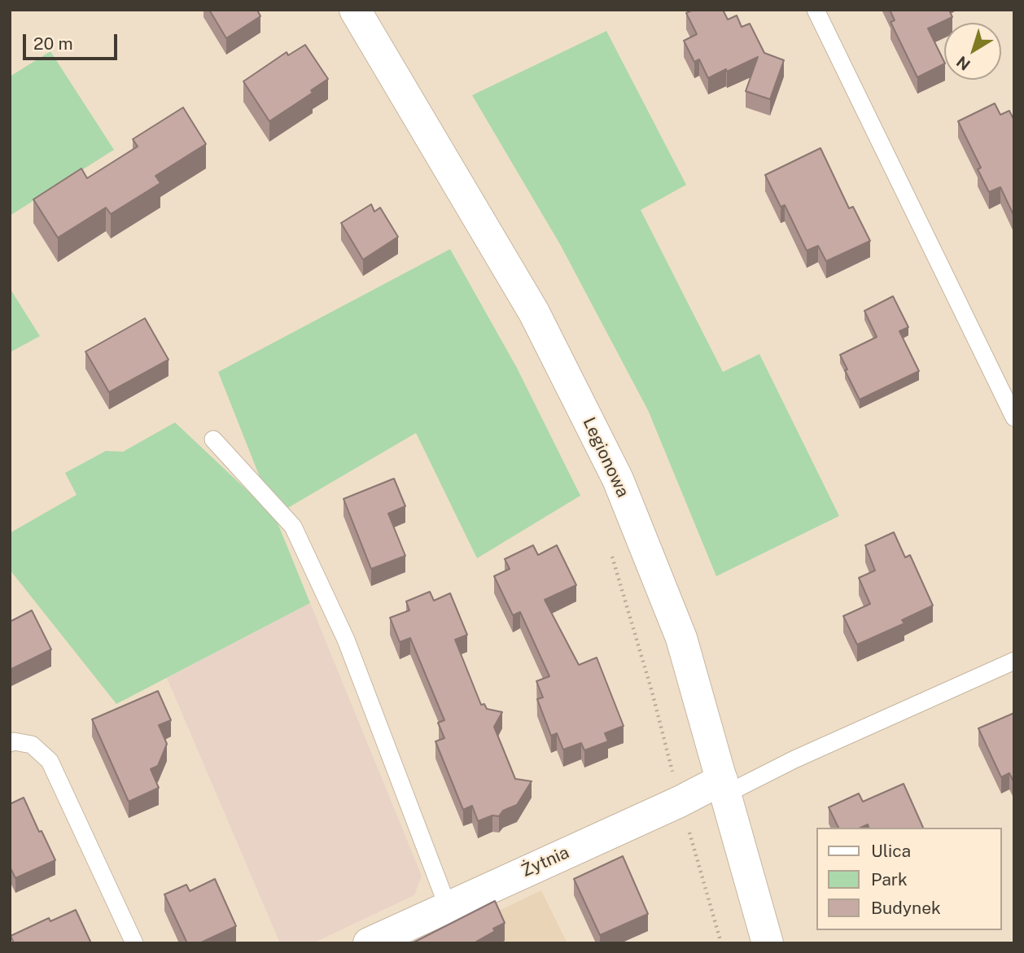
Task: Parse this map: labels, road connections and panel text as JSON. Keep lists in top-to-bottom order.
{
  "streets": {
    "main road": ["Legionowa", "Żytnia"]
  },
  "crossings": [
    ["Legionowa", "Żytnia"]
  ],
  "legend": ["Ulica", "Park", "Budynek"],
  "scale_bar": "20 m",
  "north": "bottom left"
}
